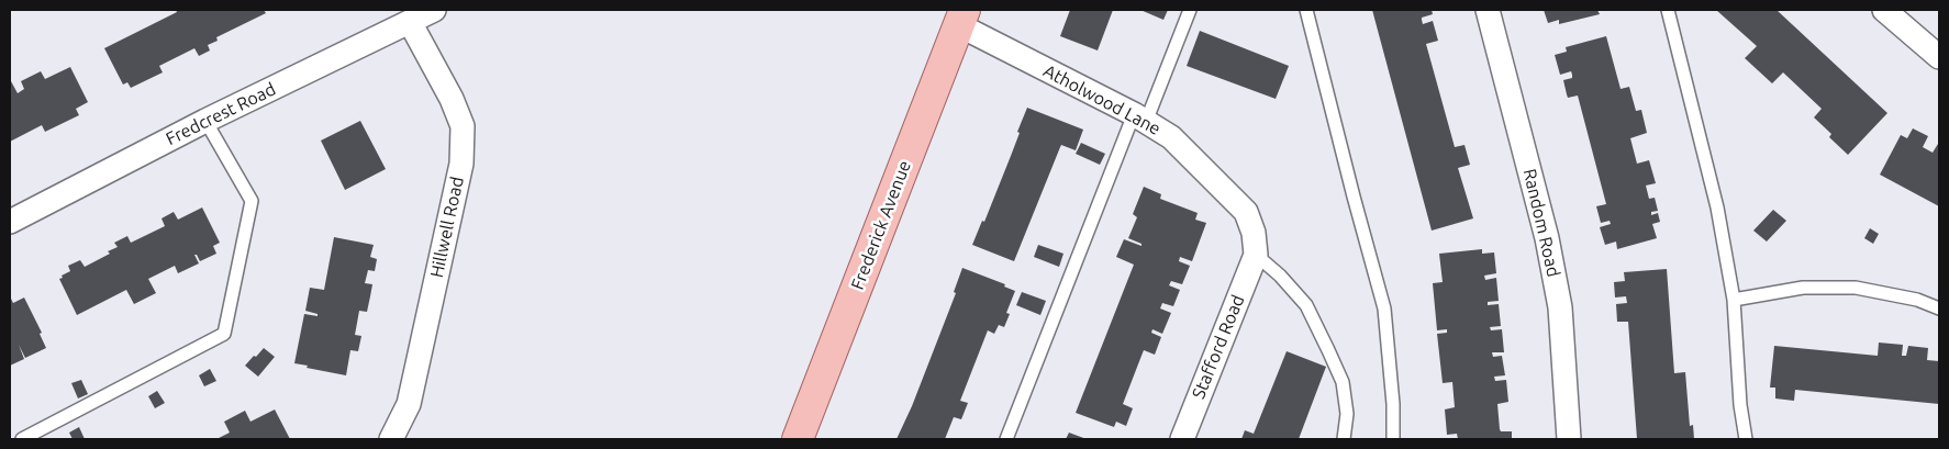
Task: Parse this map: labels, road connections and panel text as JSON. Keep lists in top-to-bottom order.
{
  "streets": {
    "main road": ["Frederick Avenue"],
    "street": [
      "Atholwood Lane",
      "Fredcrest Road",
      "Random Road",
      "Hillwell Road",
      "Stafford Road"
    ]
  },
  "crossings": [
    ["Atholwood Lane", "Frederick Avenue"],
    ["Atholwood Lane", "Stafford Road"],
    ["Fredcrest Road", "Hillwell Road"]
  ]
}
